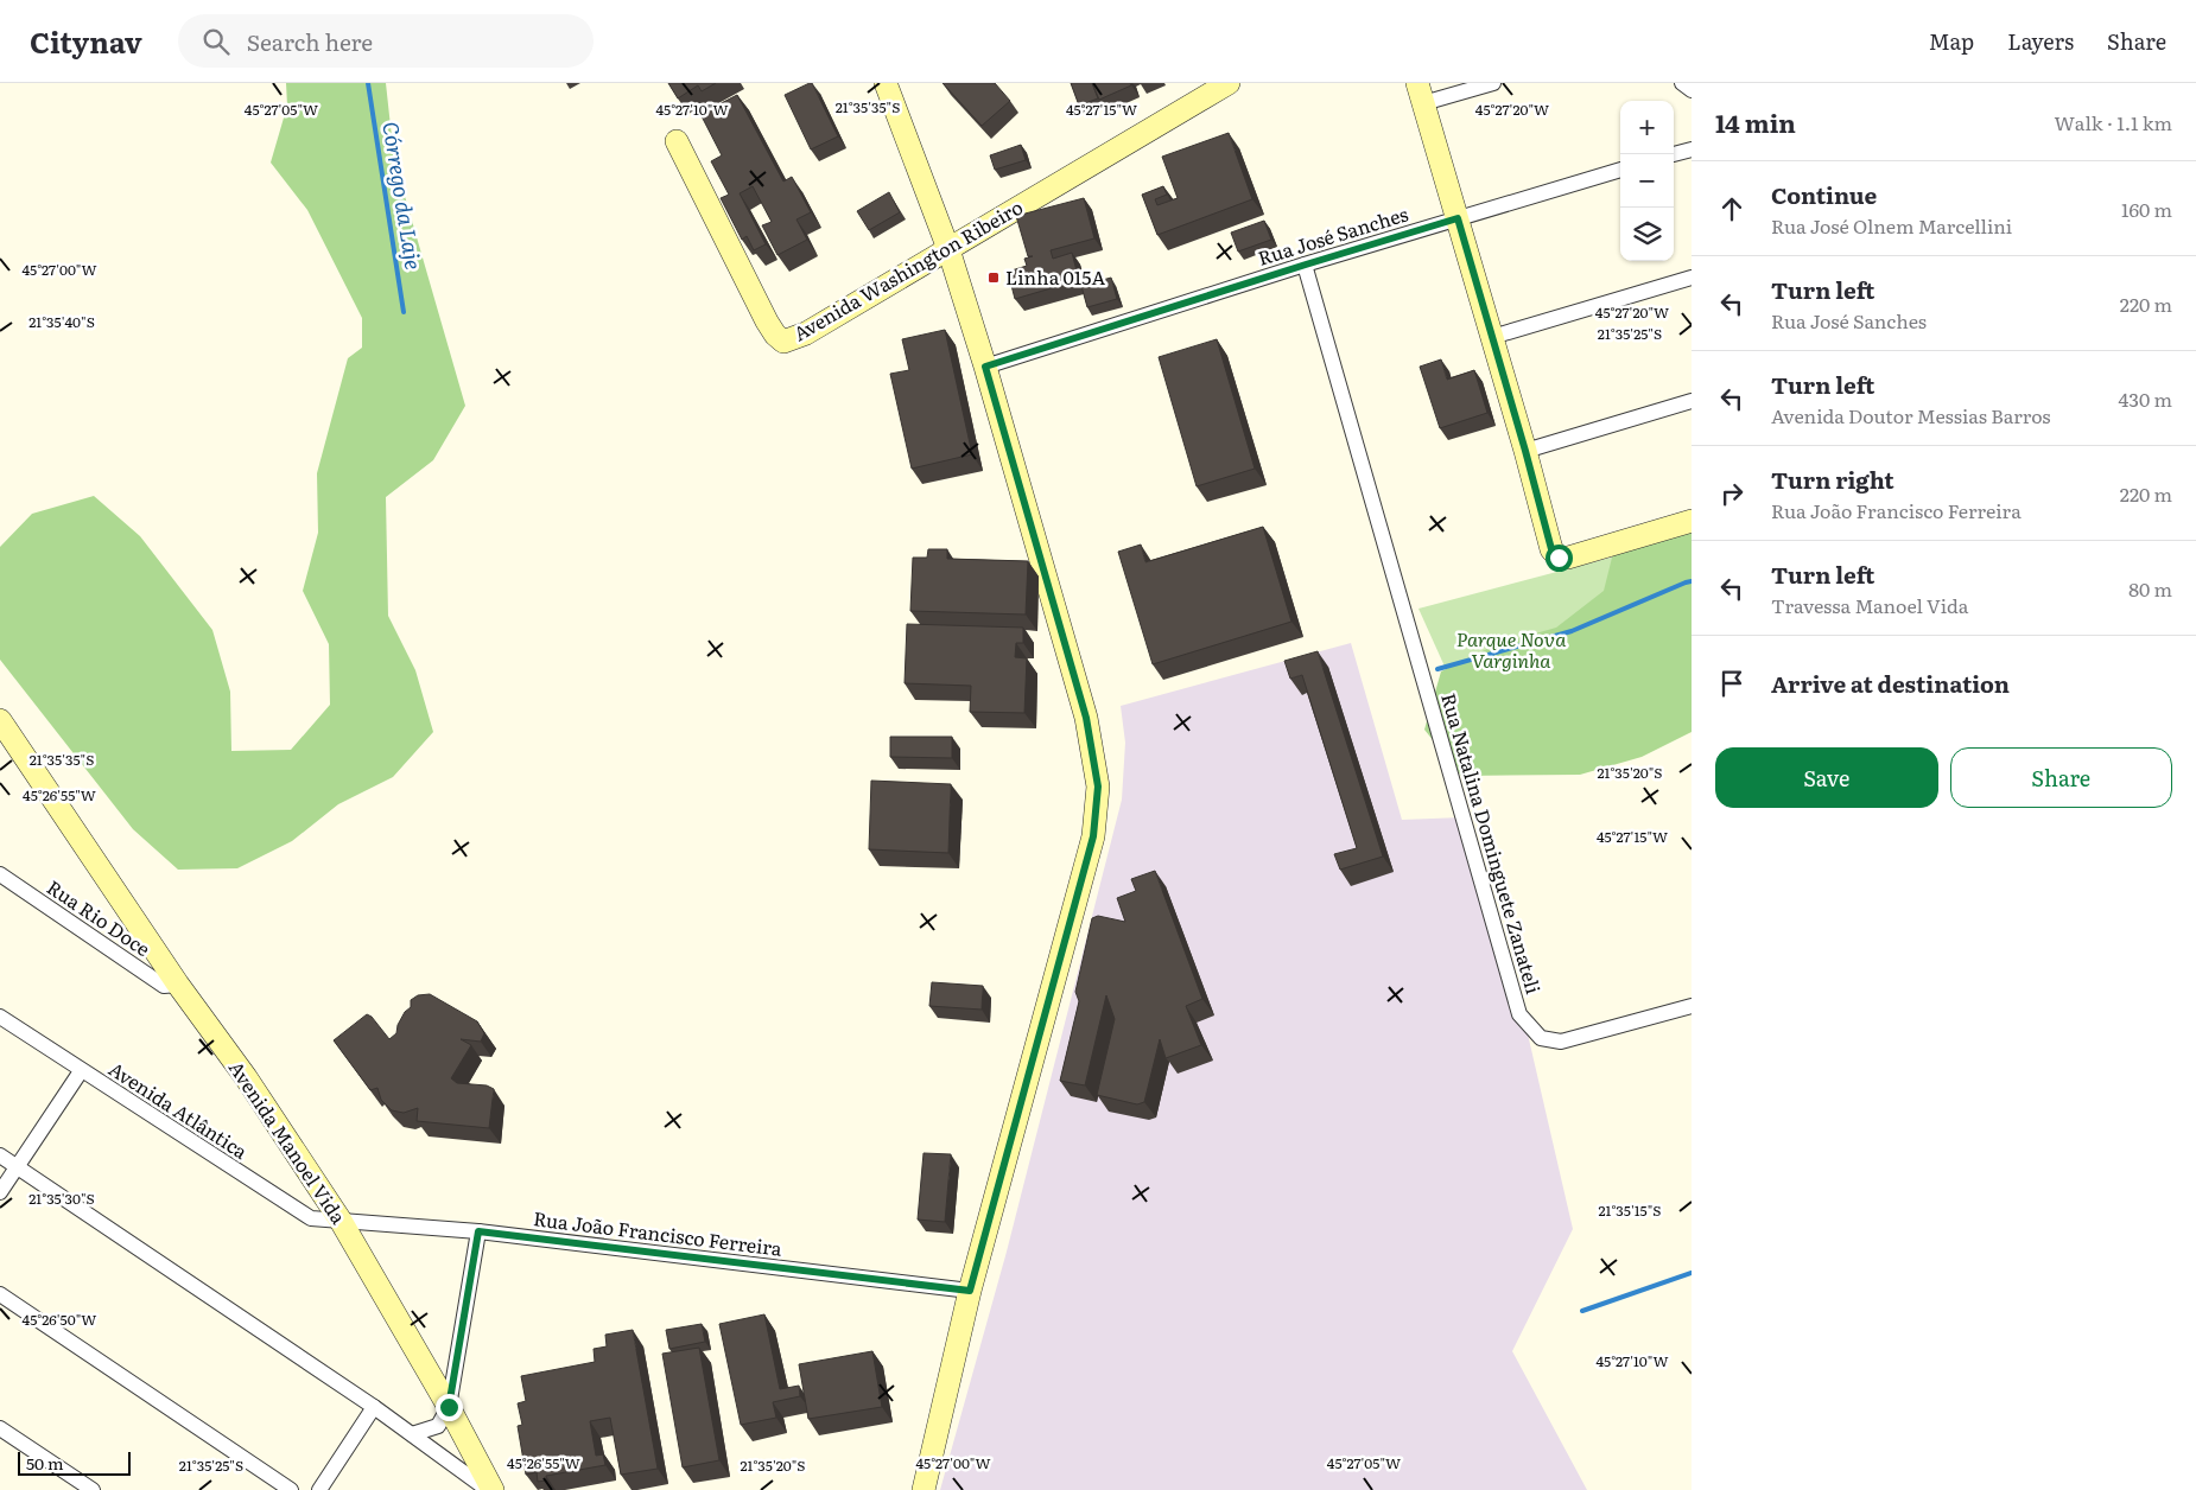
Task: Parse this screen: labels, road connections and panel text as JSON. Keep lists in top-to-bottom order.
{
  "streets": {
    "street": [
      "Rua José Sanches",
      "Avenida Washington Ribeiro",
      "Rua Natalina Dominguete Zanateli",
      "Rua Rio Doce",
      "Avenida Atlântica",
      "Avenida Manoel Vida",
      "Rua João Francisco Ferreira"
    ]
  },
  "crossings": [
    ["Rua José Sanches", "Rua Natalina Dominguete Zanateli"],
    ["Rua Rio Doce", "Avenida Manoel Vida"],
    ["Avenida Atlântica", "Avenida Manoel Vida"],
    ["Avenida Atlântica", "Rua João Francisco Ferreira"],
    ["Avenida Manoel Vida", "Rua João Francisco Ferreira"]
  ],
  "water": ["Córrego da Laje"],
  "parks": ["Parque Nova Varginha"],
  "places": {
    "transit": ["Linha 015A"]
  },
  "scale_bar": "50 m",
  "page": {
    "header": "Citynav",
    "search": "Search here",
    "nav": ["Map", "Layers", "Share"],
    "heading": ["14 min", "Walk · 1.1 km"],
    "map_buttons": ["+", "−"],
    "list": [
      ["Continue", "Rua José Olnem Marcellini", "160 m"],
      ["Turn left", "Rua José Sanches", "220 m"],
      ["Turn left", "Avenida Doutor Messias Barros", "430 m"],
      ["Turn right", "Rua João Francisco Ferreira", "220 m"],
      ["Turn left", "Travessa Manoel Vida", "80 m"],
      "Arrive at destination"
    ],
    "buttons": ["Save", "Share"],
    "scale": "50 m"
  },
  "coordinates": [
    "21°35'35\"S",
    "45°27'05\"W",
    "45°27'10\"W",
    "45°27'20\"W",
    "45°27'15\"W",
    "45°27'00\"W",
    "21°35'40\"S",
    "21°35'25\"S",
    "21°35'20\"S",
    "45°26'55\"W",
    "21°35'30\"S",
    "21°35'15\"S",
    "45°26'50\"W"
  ]
}
